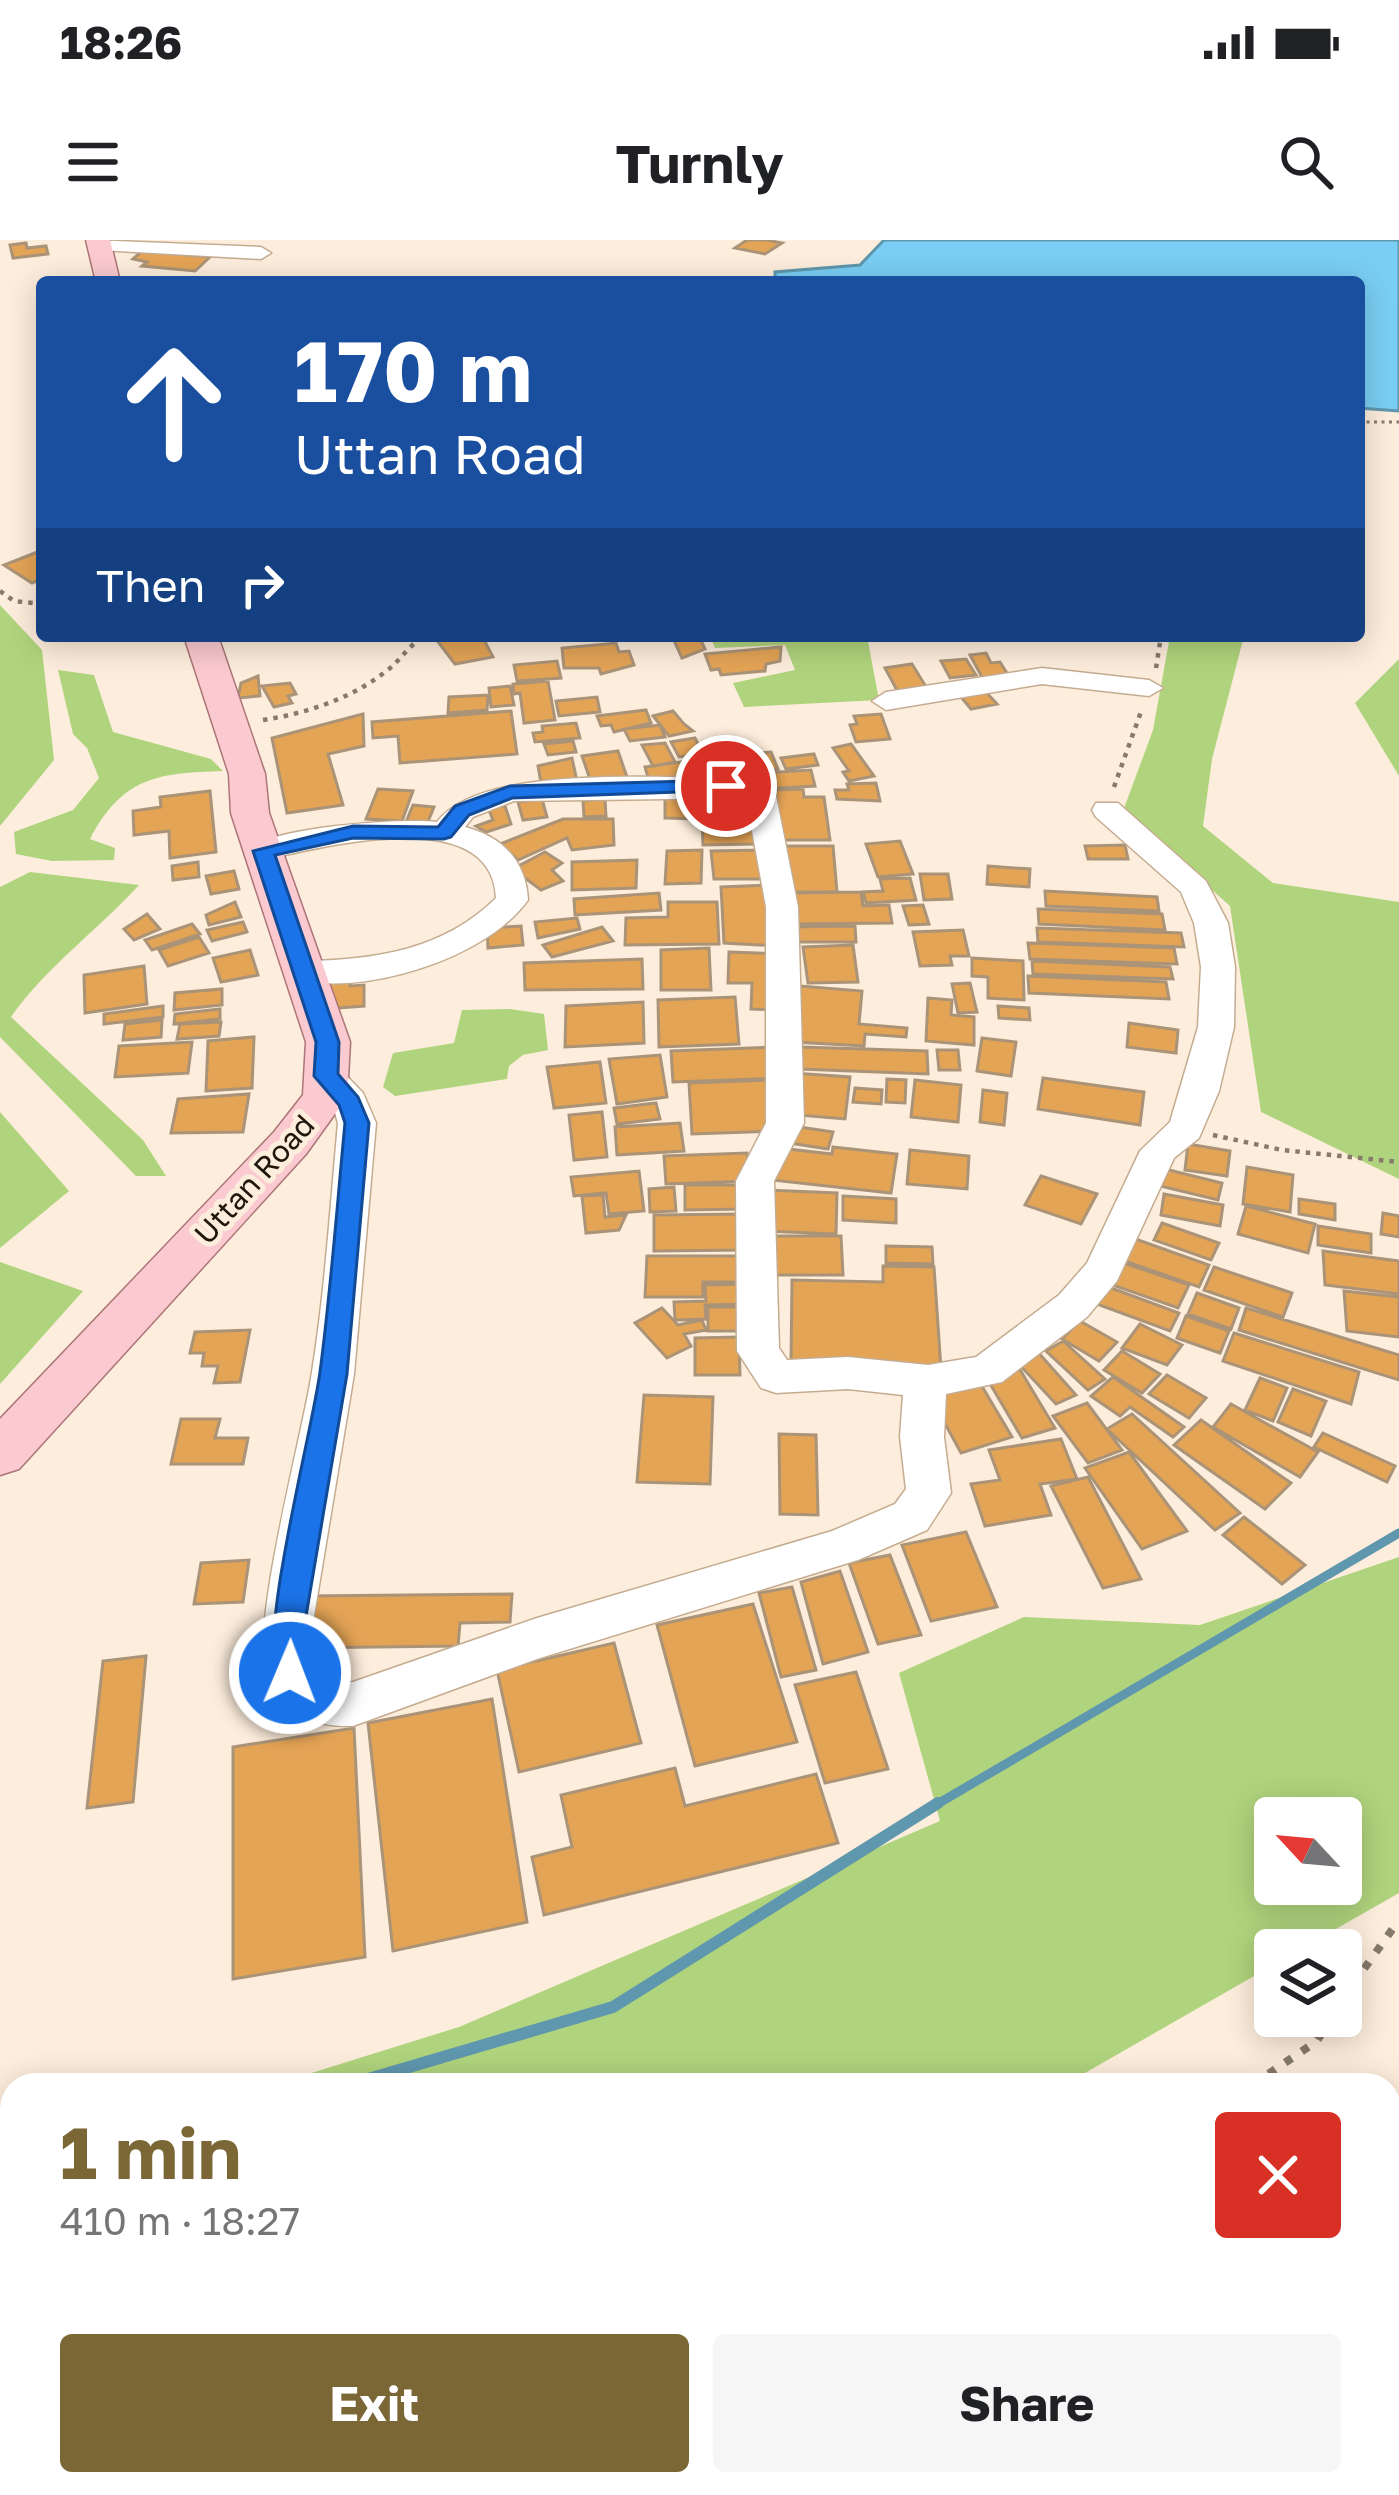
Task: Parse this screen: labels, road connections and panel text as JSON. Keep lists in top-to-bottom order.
{
  "streets": {
    "main road": ["Uttan Road"]
  },
  "north": "top left",
  "page": {
    "status": "18:26",
    "header": "Turnly",
    "turn": ["170 m", "Uttan Road"],
    "then": "Then",
    "heading": ["1 min", "410 m · 18:27"],
    "buttons": ["Exit", "Share"]
  }
}
